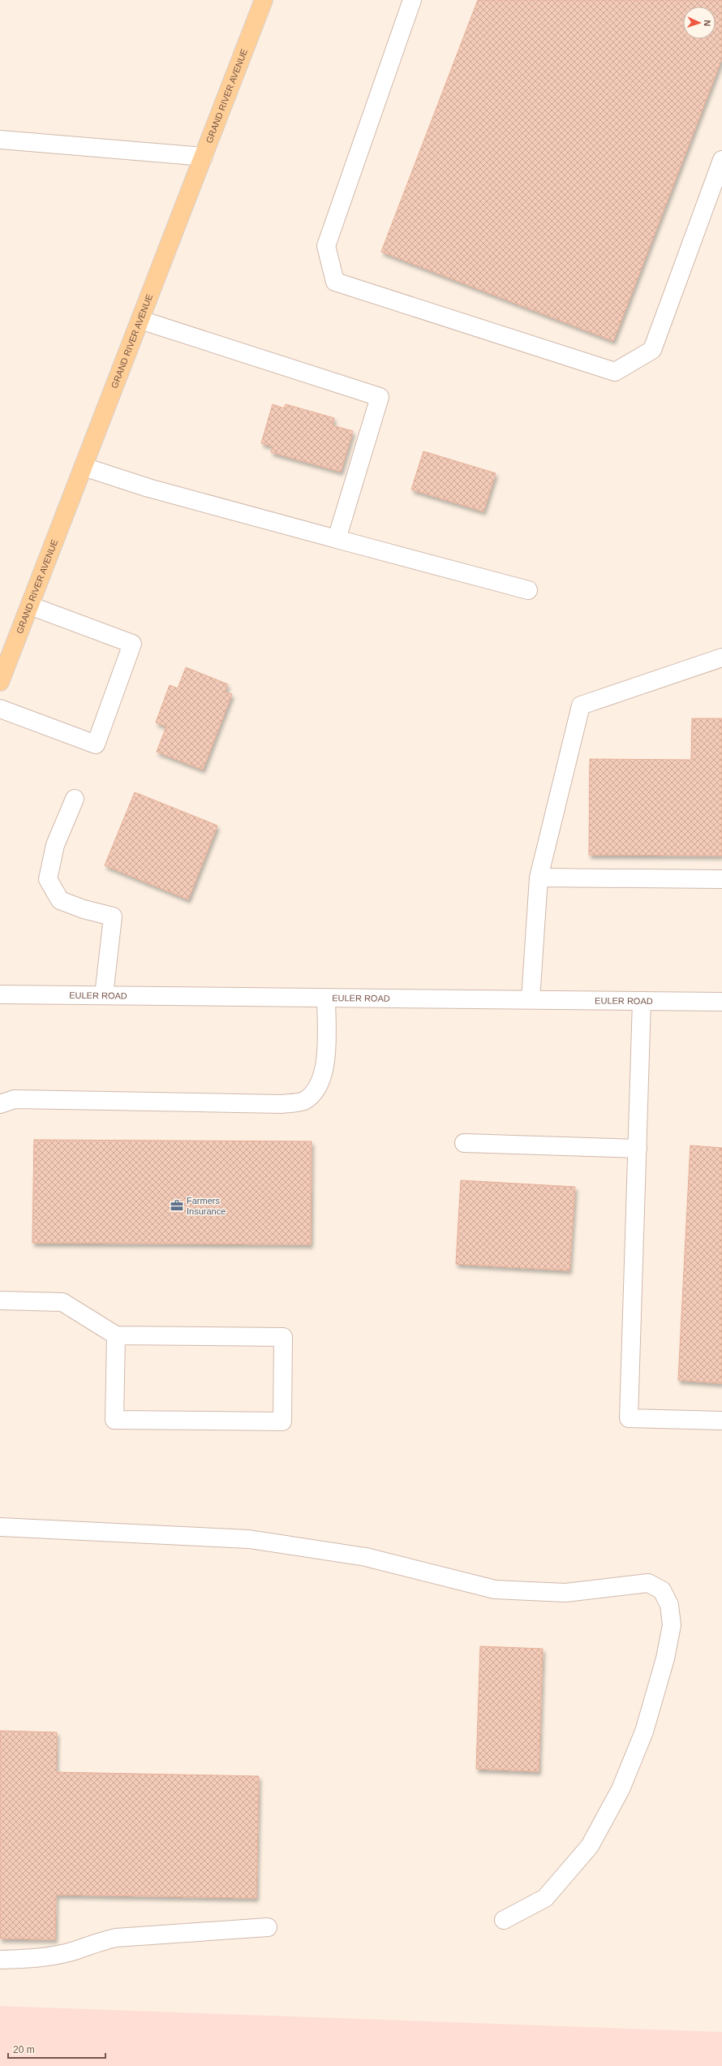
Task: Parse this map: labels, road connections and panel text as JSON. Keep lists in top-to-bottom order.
{
  "streets": {
    "main road": ["GRAND RIVER AVENUE"],
    "street": ["EULER ROAD"]
  },
  "places": {
    "office": ["Farmers Insurance"]
  },
  "scale_bar": "20 m",
  "north": "right"
}
